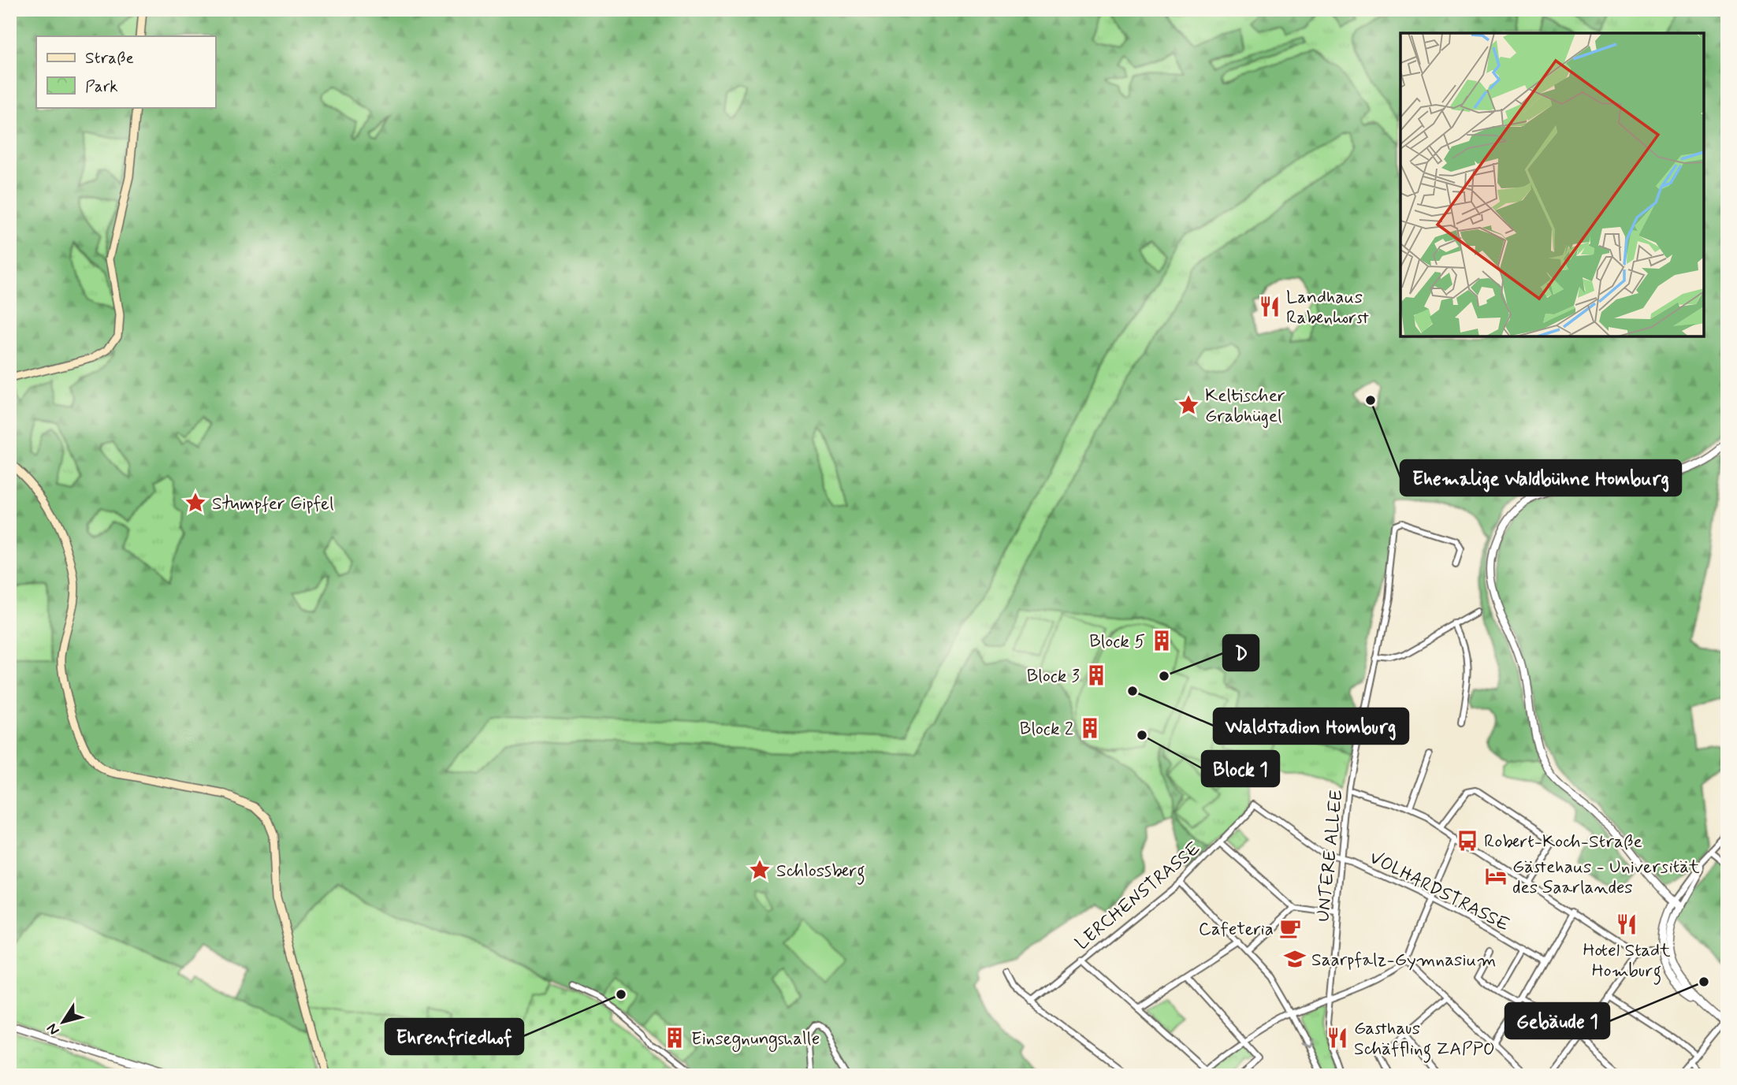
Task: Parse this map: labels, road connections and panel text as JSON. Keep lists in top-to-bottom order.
{
  "streets": {
    "street": ["UNTERE ALLEE", "VOLHARDSTRASSE", "LERCHENSTRASSE"]
  },
  "crossings": [
    ["UNTERE ALLEE", "VOLHARDSTRASSE"],
    ["VOLHARDSTRASSE", "LERCHENSTRASSE"]
  ],
  "places": {
    "restaurant": ["Landhaus Rabenhorst", "Hotel Stadt Homburg", "Gasthaus Schäffling ZAPPO"],
    "other": [
      "Ehemalige Waldbühne Homburg",
      "D",
      "Waldstadion Homburg",
      "Block 1",
      "Gebäude 1",
      "Ehrenfriedhof"
    ],
    "place": ["Keltischer Grabhügel", "Stumpfer Gipfel", "Schlossberg"],
    "building": [
      "Block 5",
      "Block 3",
      "Block 2",
      "Einsegnungshalle"
    ],
    "bus stop": ["Robert-Koch-Straße"],
    "hotel": ["Gästehaus - Universität des Saarlandes"],
    "cafe": ["Cafeteria"],
    "school or university": ["Saarpfalz-Gymnasium"]
  },
  "legend": ["Straße", "Park"],
  "north": "bottom left"
}
